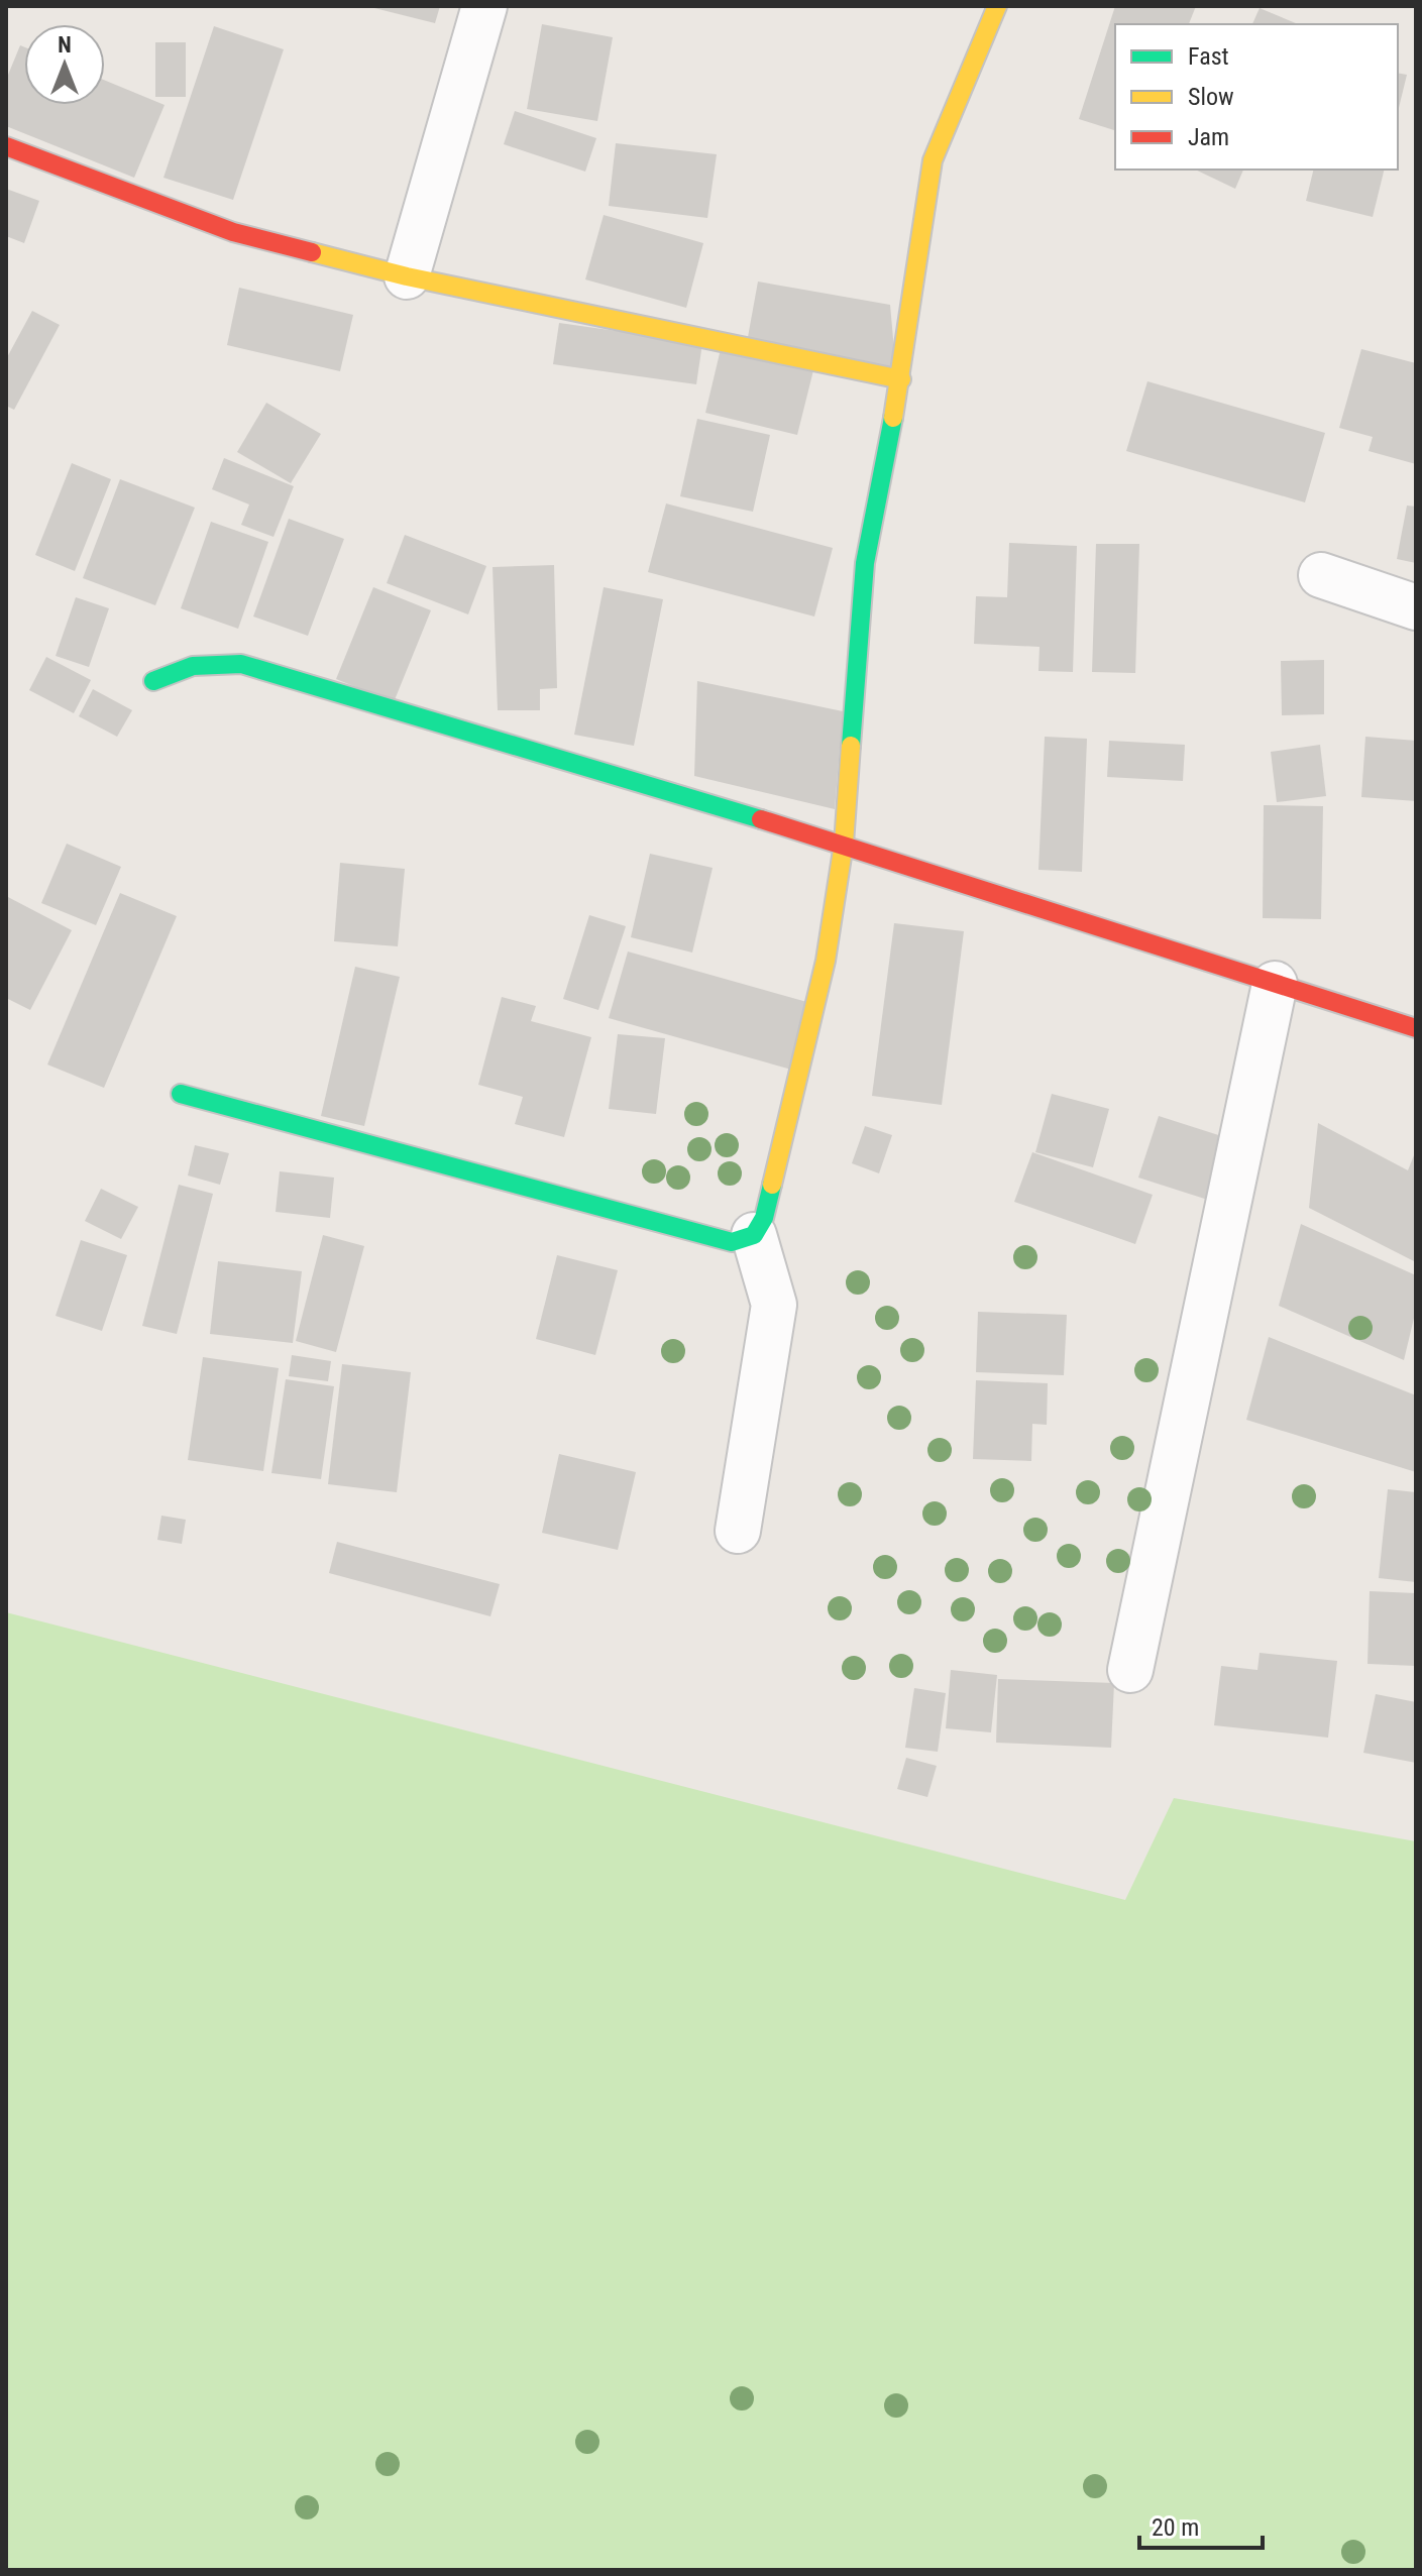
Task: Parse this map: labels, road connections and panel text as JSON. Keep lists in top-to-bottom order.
{
  "legend": ["Fast", "Slow", "Jam"],
  "scale_bar": "20 m",
  "north": "top"
}
